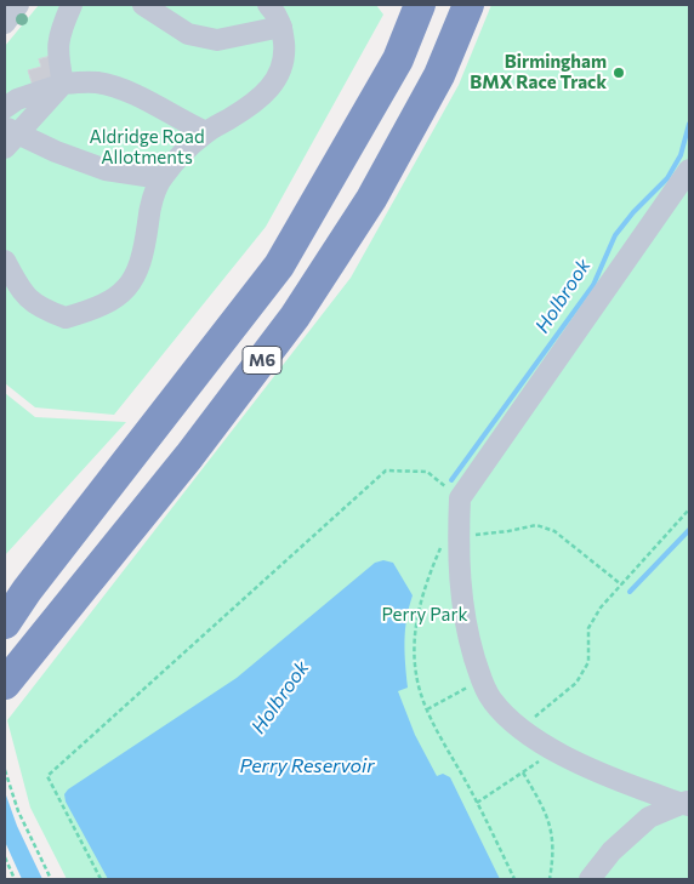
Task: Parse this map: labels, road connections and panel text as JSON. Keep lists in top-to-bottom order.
{
  "streets": {
    "highway": ["M6"]
  },
  "water": ["Holbrook", "Perry Reservoir"],
  "parks": ["Aldridge Road Allotments", "Perry Park"],
  "places": ["Birmingham BMX Race Track"]
}
